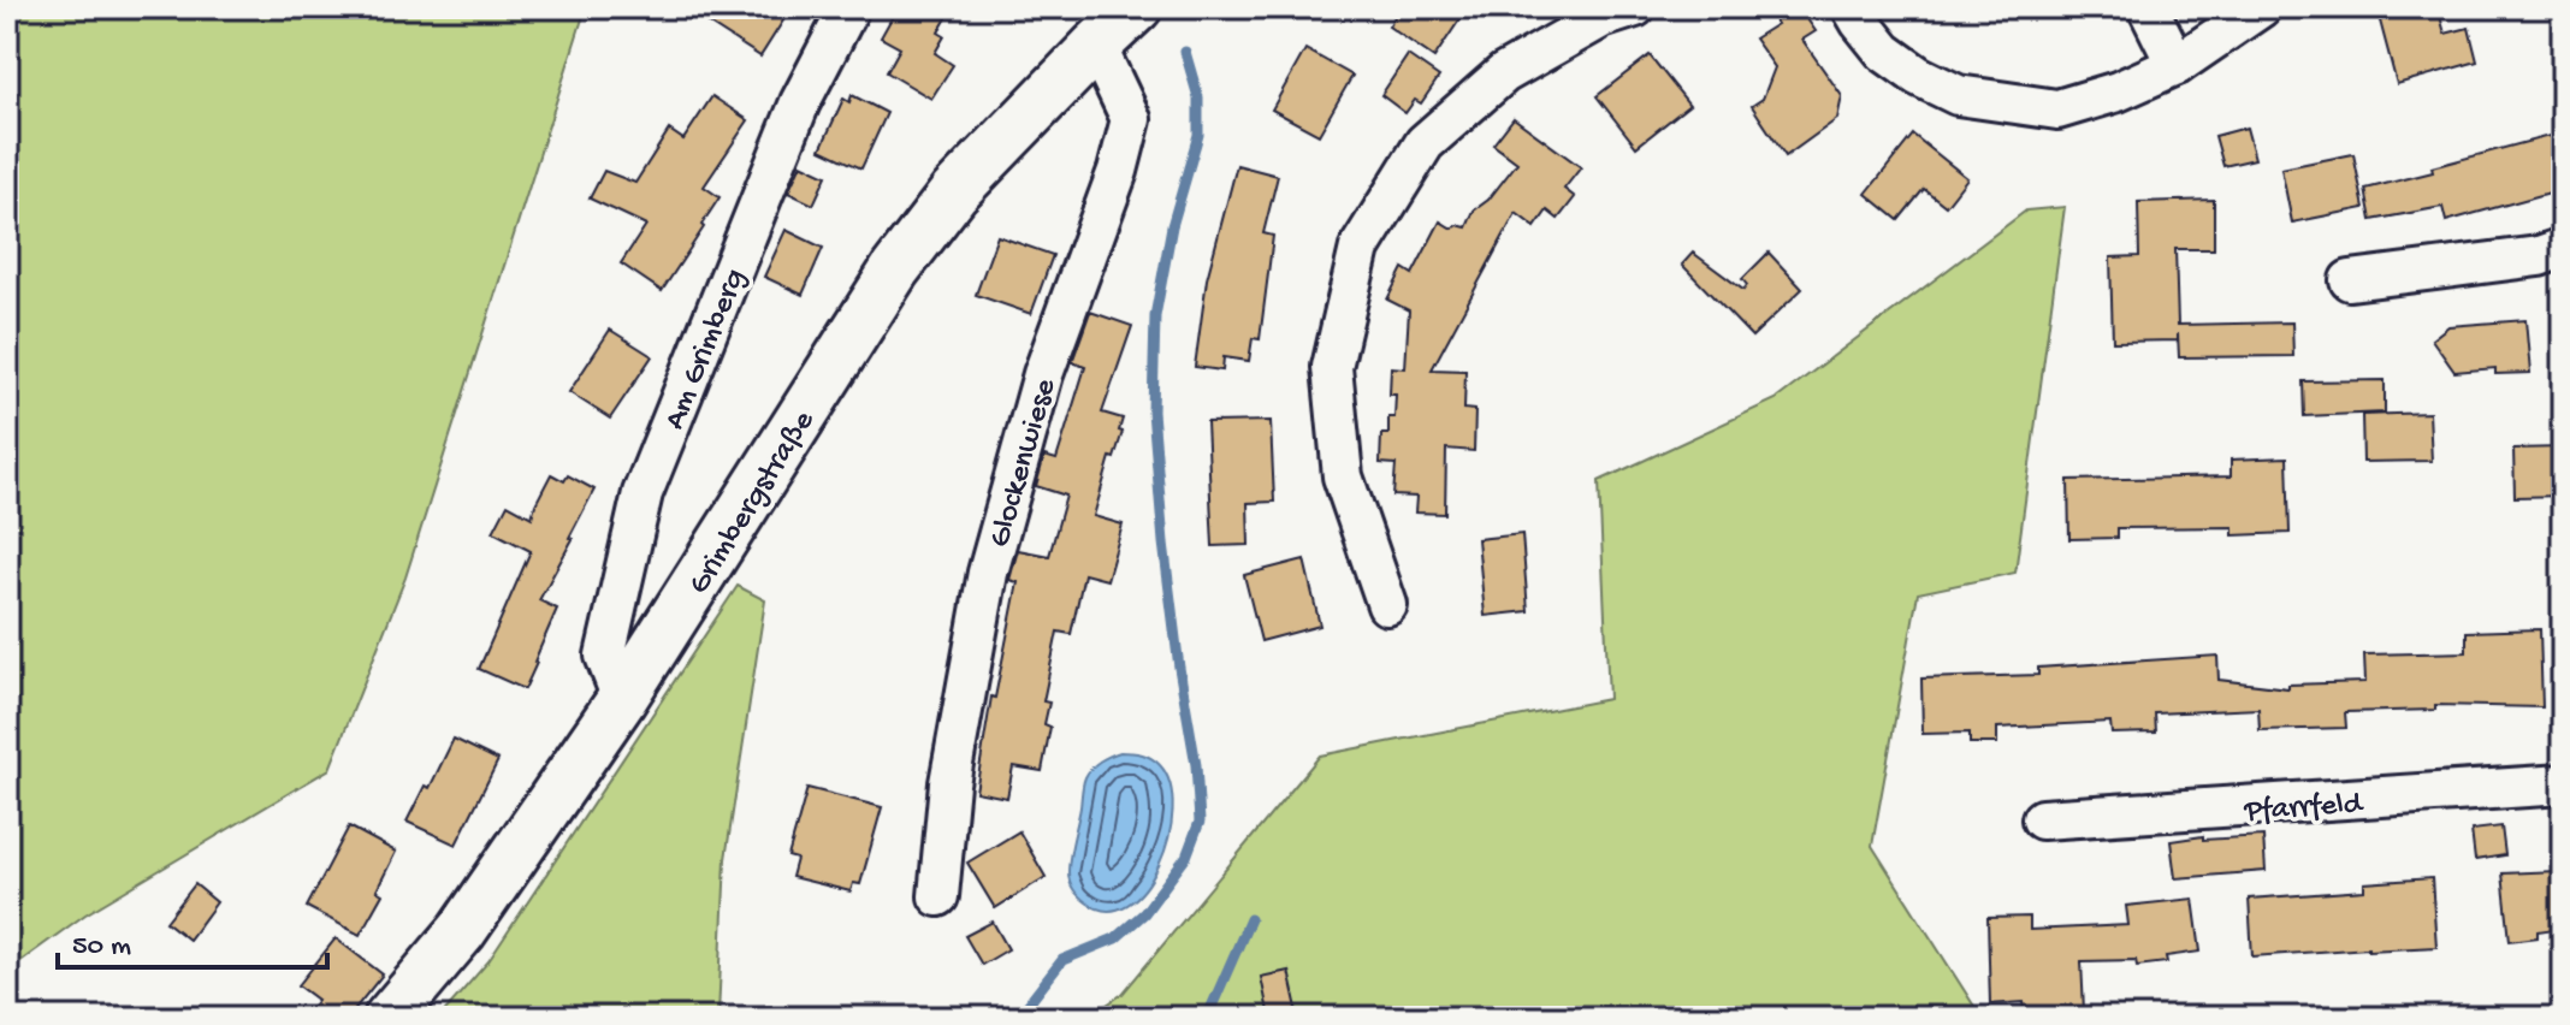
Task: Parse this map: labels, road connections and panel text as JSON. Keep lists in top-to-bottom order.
{
  "streets": {
    "street": [
      "Am Grimberg",
      "Glockenwiese",
      "Grimbergstraße",
      "Pfarrfeld"
    ]
  },
  "crossings": [
    ["Am Grimberg", "Grimbergstraße"],
    ["Glockenwiese", "Grimbergstraße"]
  ],
  "scale_bar": "50 m"
}
